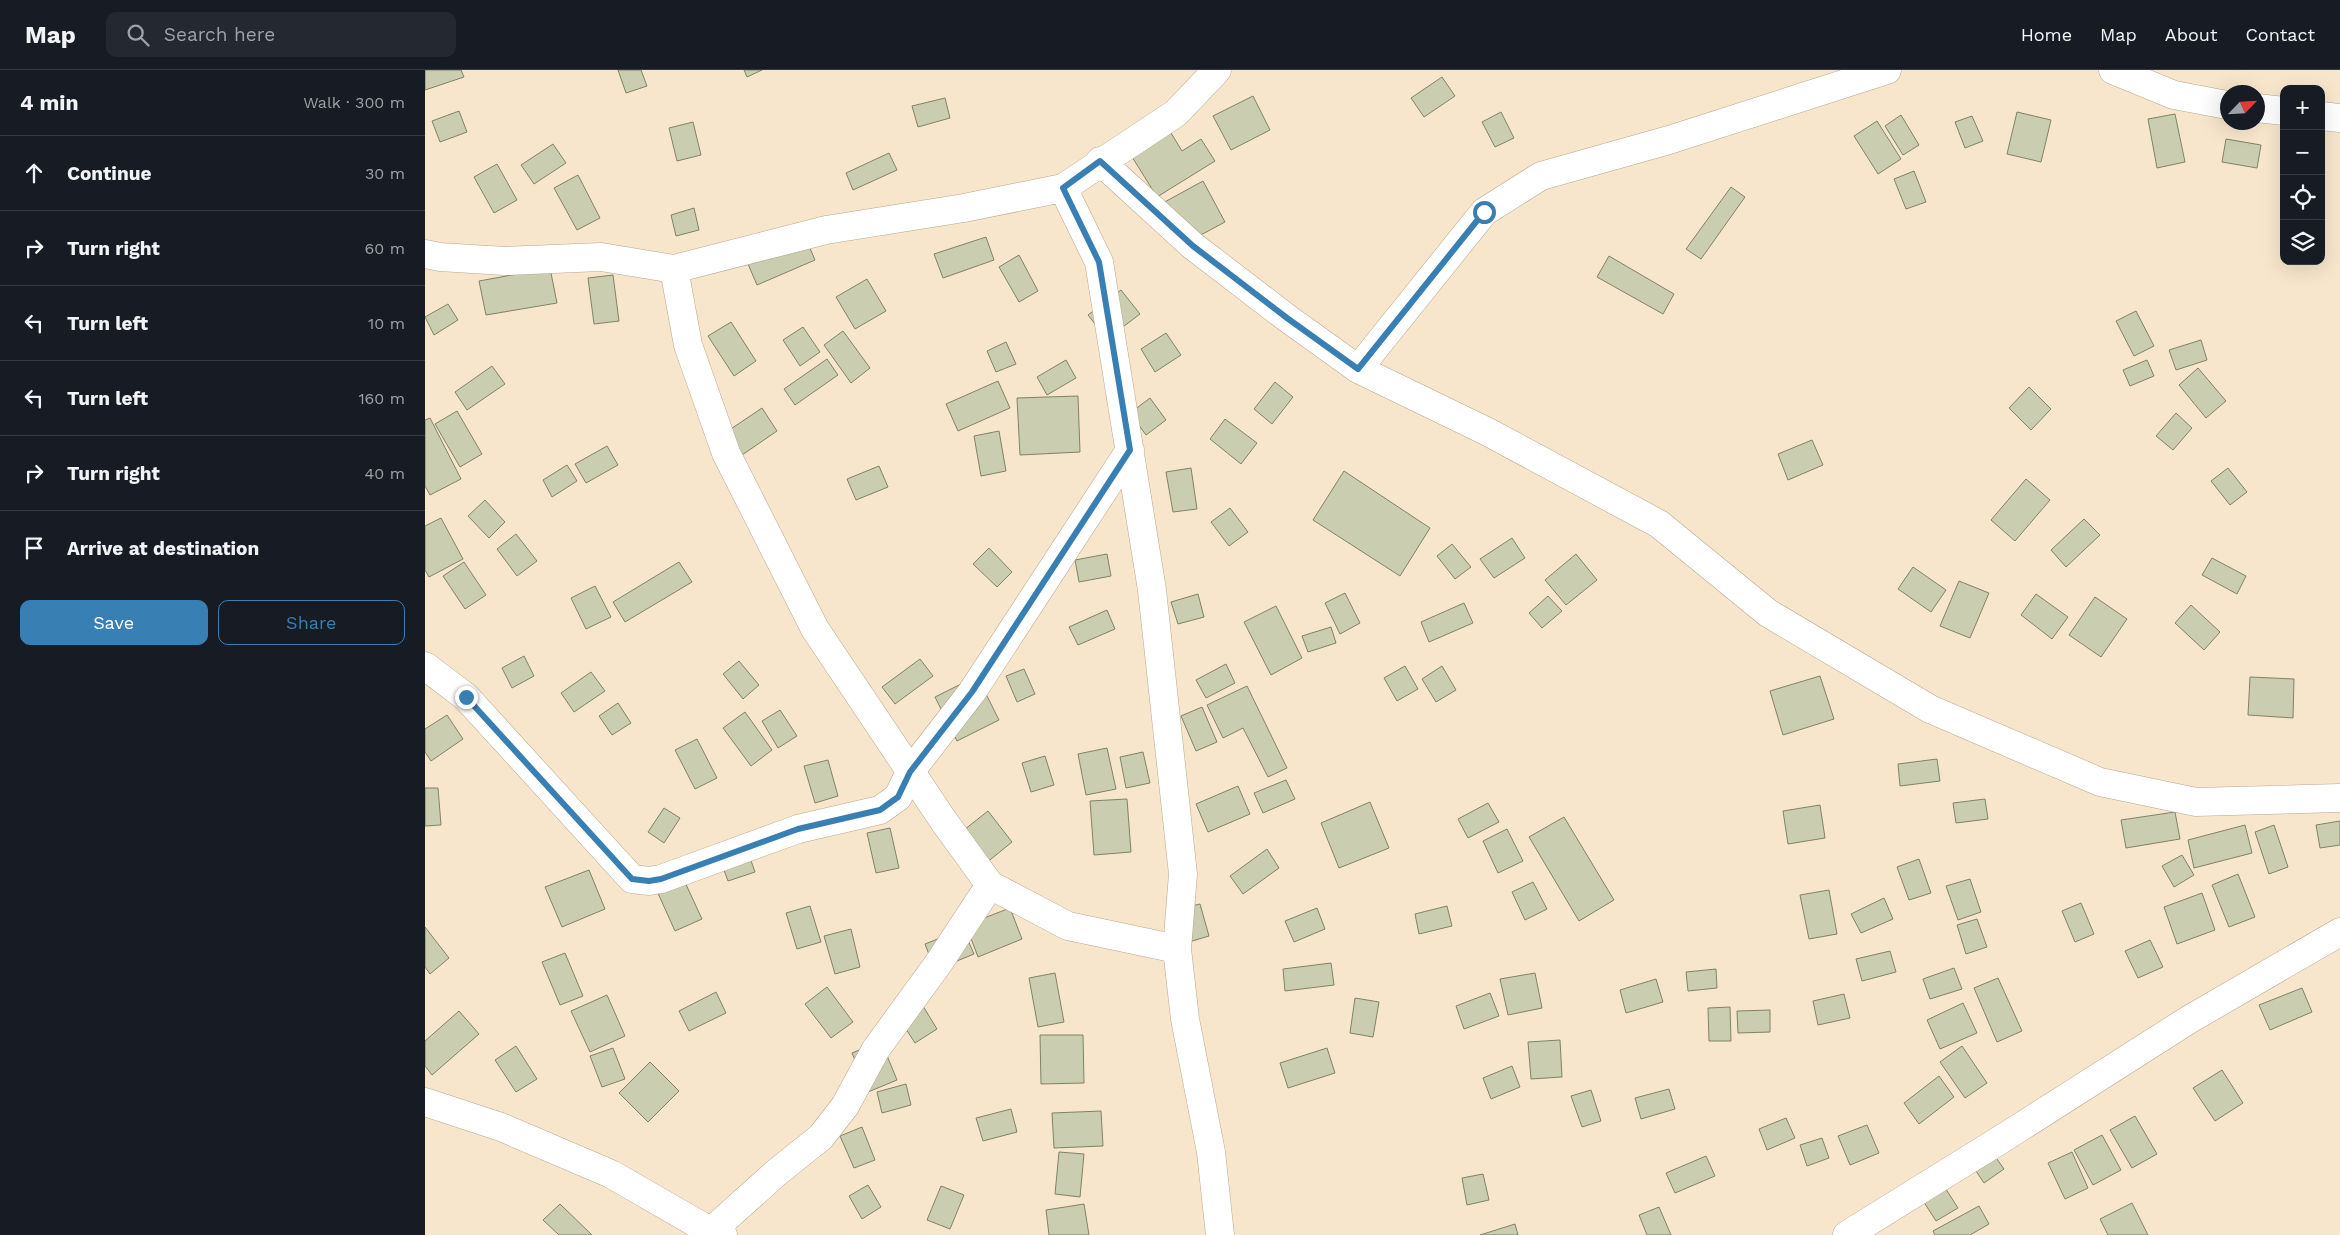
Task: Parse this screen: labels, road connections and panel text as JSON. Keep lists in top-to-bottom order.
{
  "north": "top right",
  "page": {
    "header": "Map",
    "search": "Search here",
    "nav": [
      "Home",
      "Map",
      "About",
      "Contact"
    ],
    "heading": ["4 min", "Walk · 300 m"],
    "map_buttons": ["+", "−"],
    "list": [
      ["Continue", "30 m"],
      ["Turn right", "60 m"],
      ["Turn left", "10 m"],
      ["Turn left", "160 m"],
      ["Turn right", "40 m"],
      "Arrive at destination"
    ],
    "buttons": ["Save", "Share"]
  }
}
